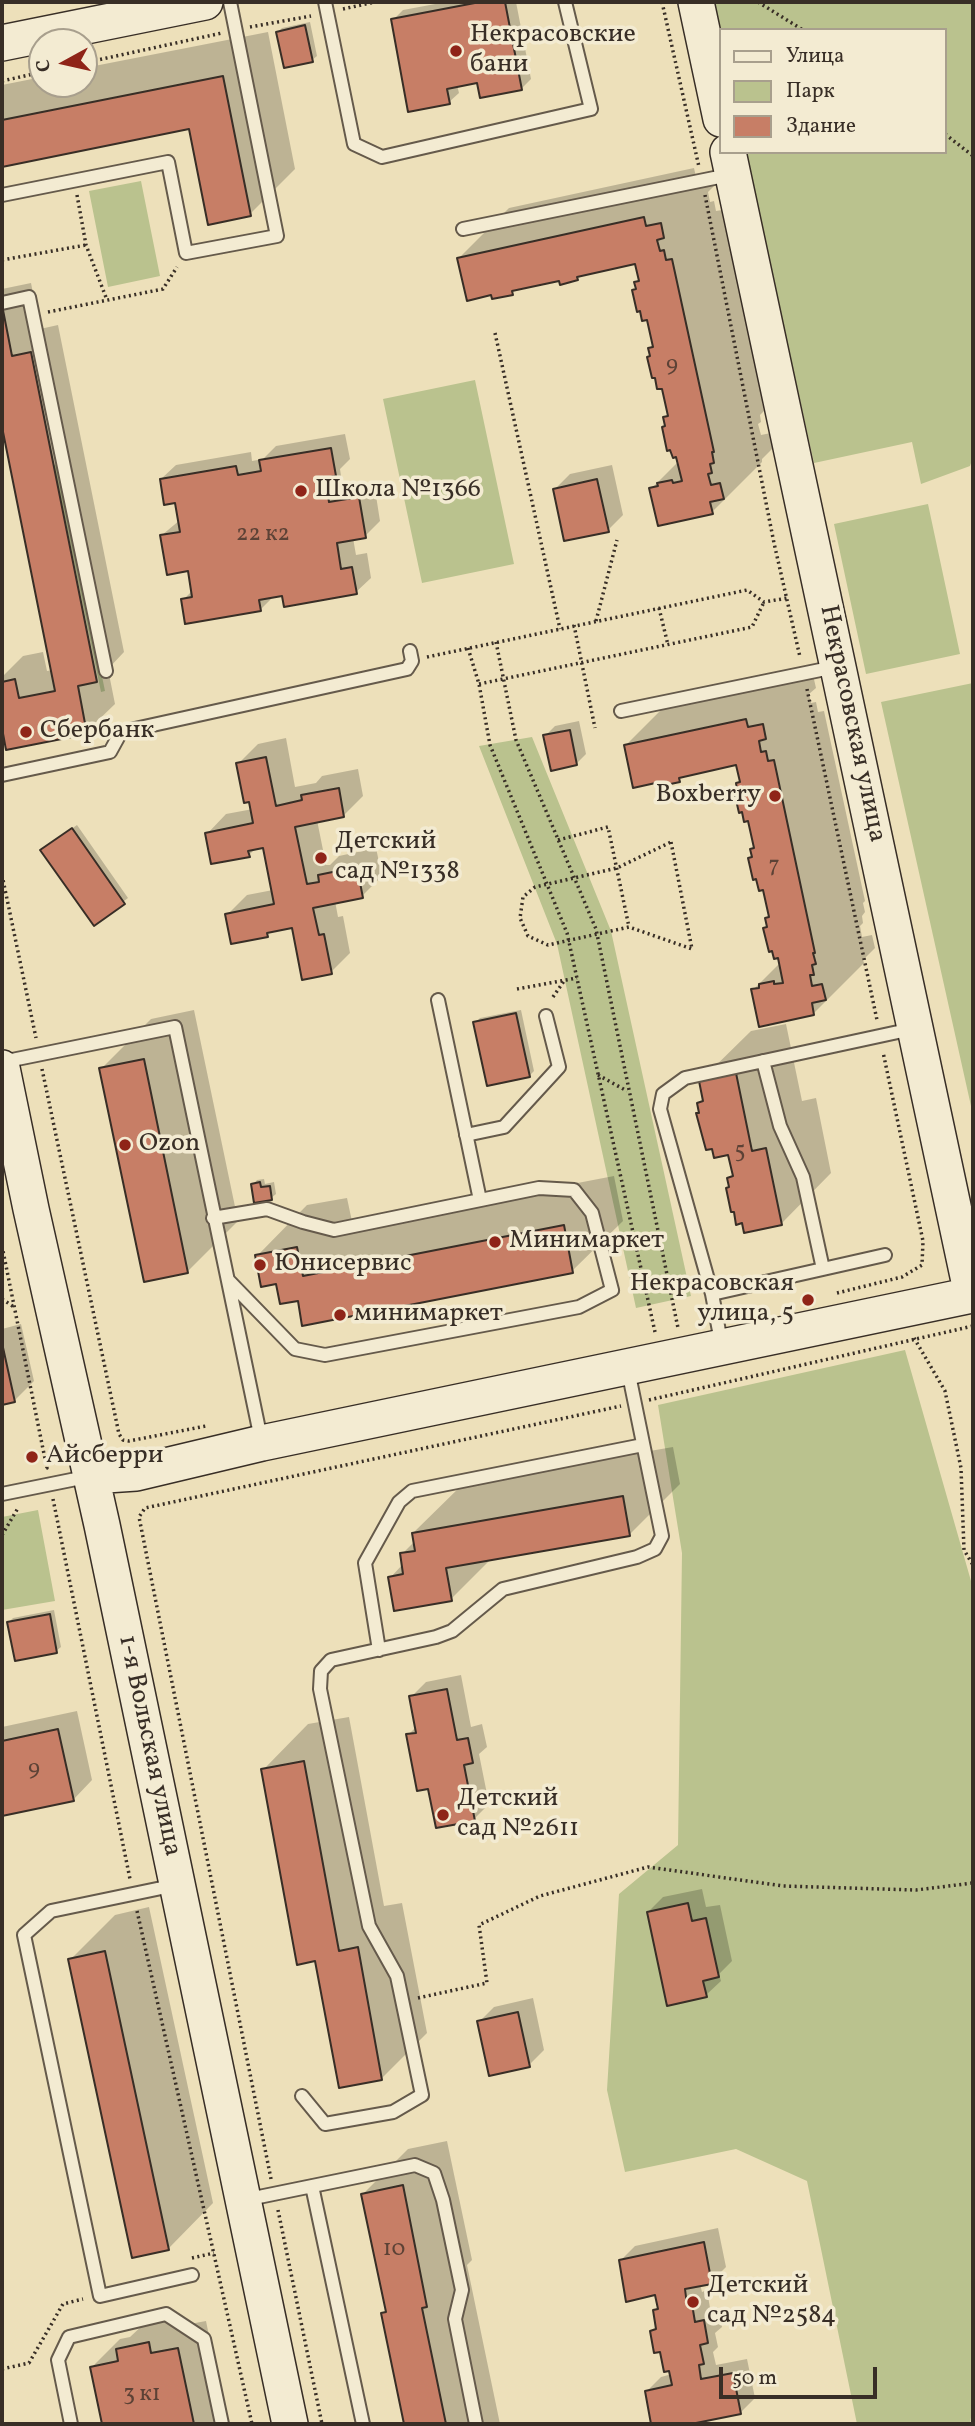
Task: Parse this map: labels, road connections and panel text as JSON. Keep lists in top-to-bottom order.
{
  "streets": {
    "street": ["Некрасовская улица", "1-я Вольская улица"]
  },
  "places": [
    "Некрасовские бани",
    "Школа №1366",
    "Сбербанк",
    "Boxberry",
    "Детский сад №1338",
    "Ozon",
    "Минимаркет",
    "Юнисервис",
    "Некрасовская улица, 5",
    "минимаркет",
    "Айсберри",
    "Детский сад №2611",
    "Детский сад №2584"
  ],
  "house_numbers": [
    "9",
    "22 к2",
    "7",
    "5",
    "9",
    "10",
    "3 к1"
  ],
  "legend": ["Улица", "Парк", "Здание"],
  "scale_bar": "50 m",
  "north": "left"
}
